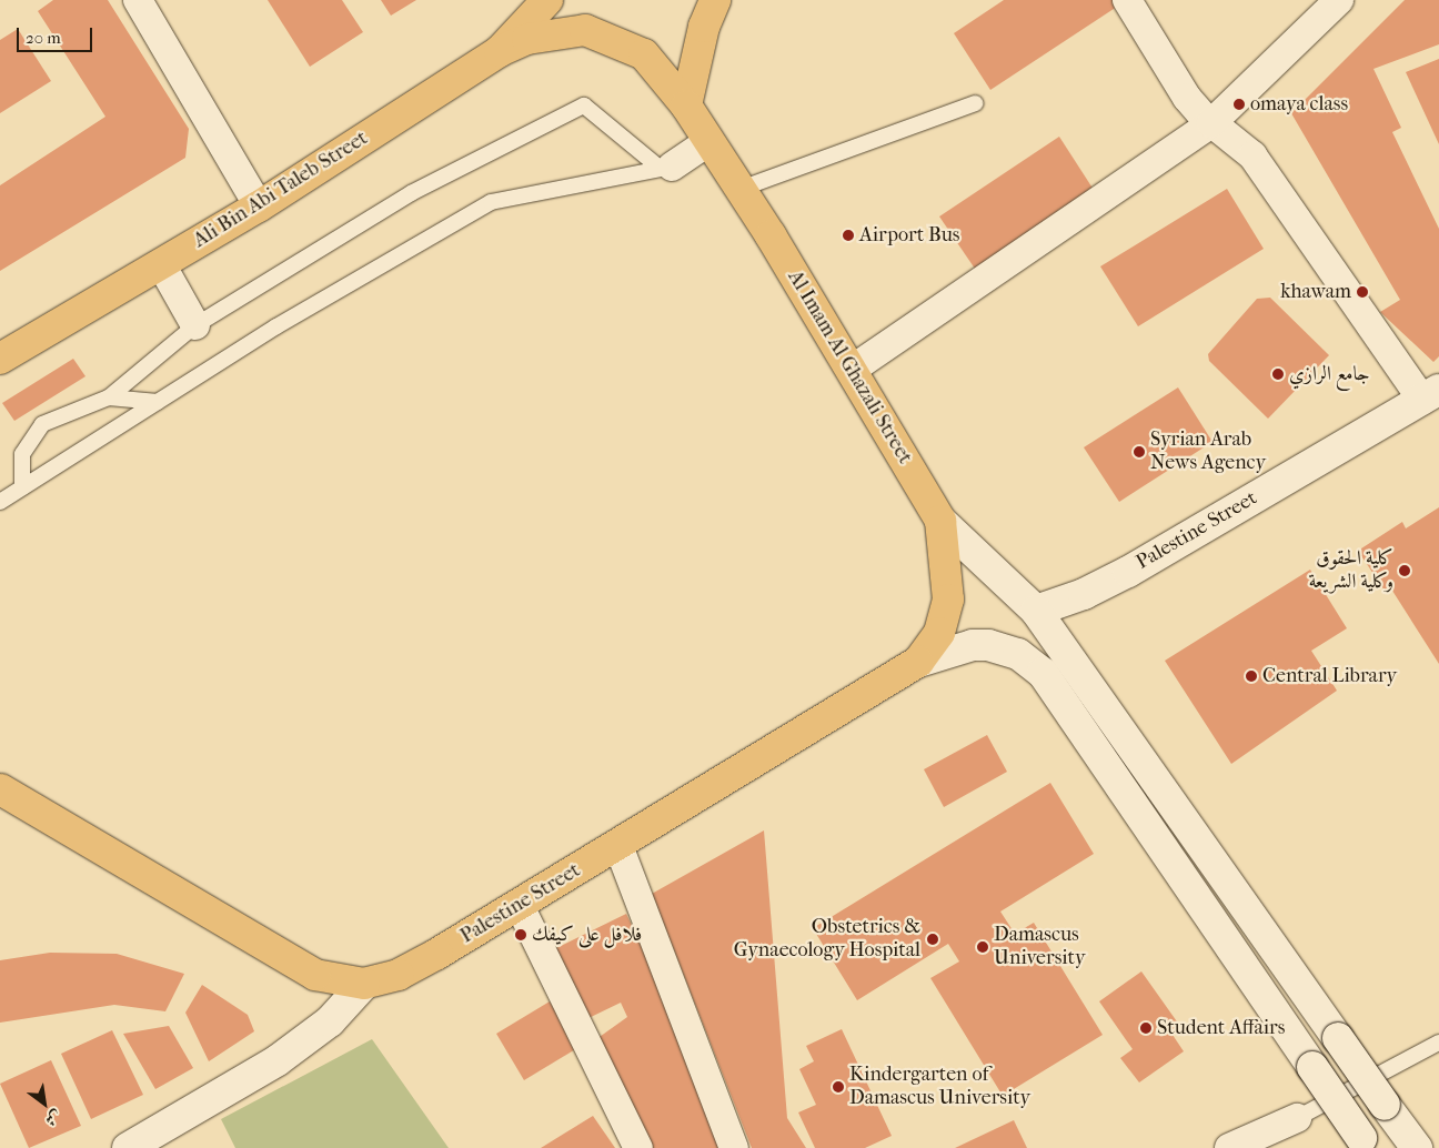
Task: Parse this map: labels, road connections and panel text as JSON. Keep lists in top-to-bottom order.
{
  "streets": {
    "main road": ["Ali Bin Abi Taleb Street", "Al Imam Al Ghazali Street", "Palestine Street"]
  },
  "crossings": [
    ["Ali Bin Abi Taleb Street", "Al Imam Al Ghazali Street"],
    ["Al Imam Al Ghazali Street", "Palestine Street"]
  ],
  "places": [
    "omaya class",
    "Airport Bus",
    "khawam",
    "جامع الرازي",
    "Syrian Arab News Agency",
    "كلية الحقوق وكلية الشريعة",
    "Central Library",
    "فلافل على كيفك",
    "Obstetrics & Gynaecology Hospital",
    "Damascus University",
    "Student Affairs",
    "Kindergarten of Damascus University"
  ],
  "scale_bar": "20 m",
  "north": "bottom right"
}
